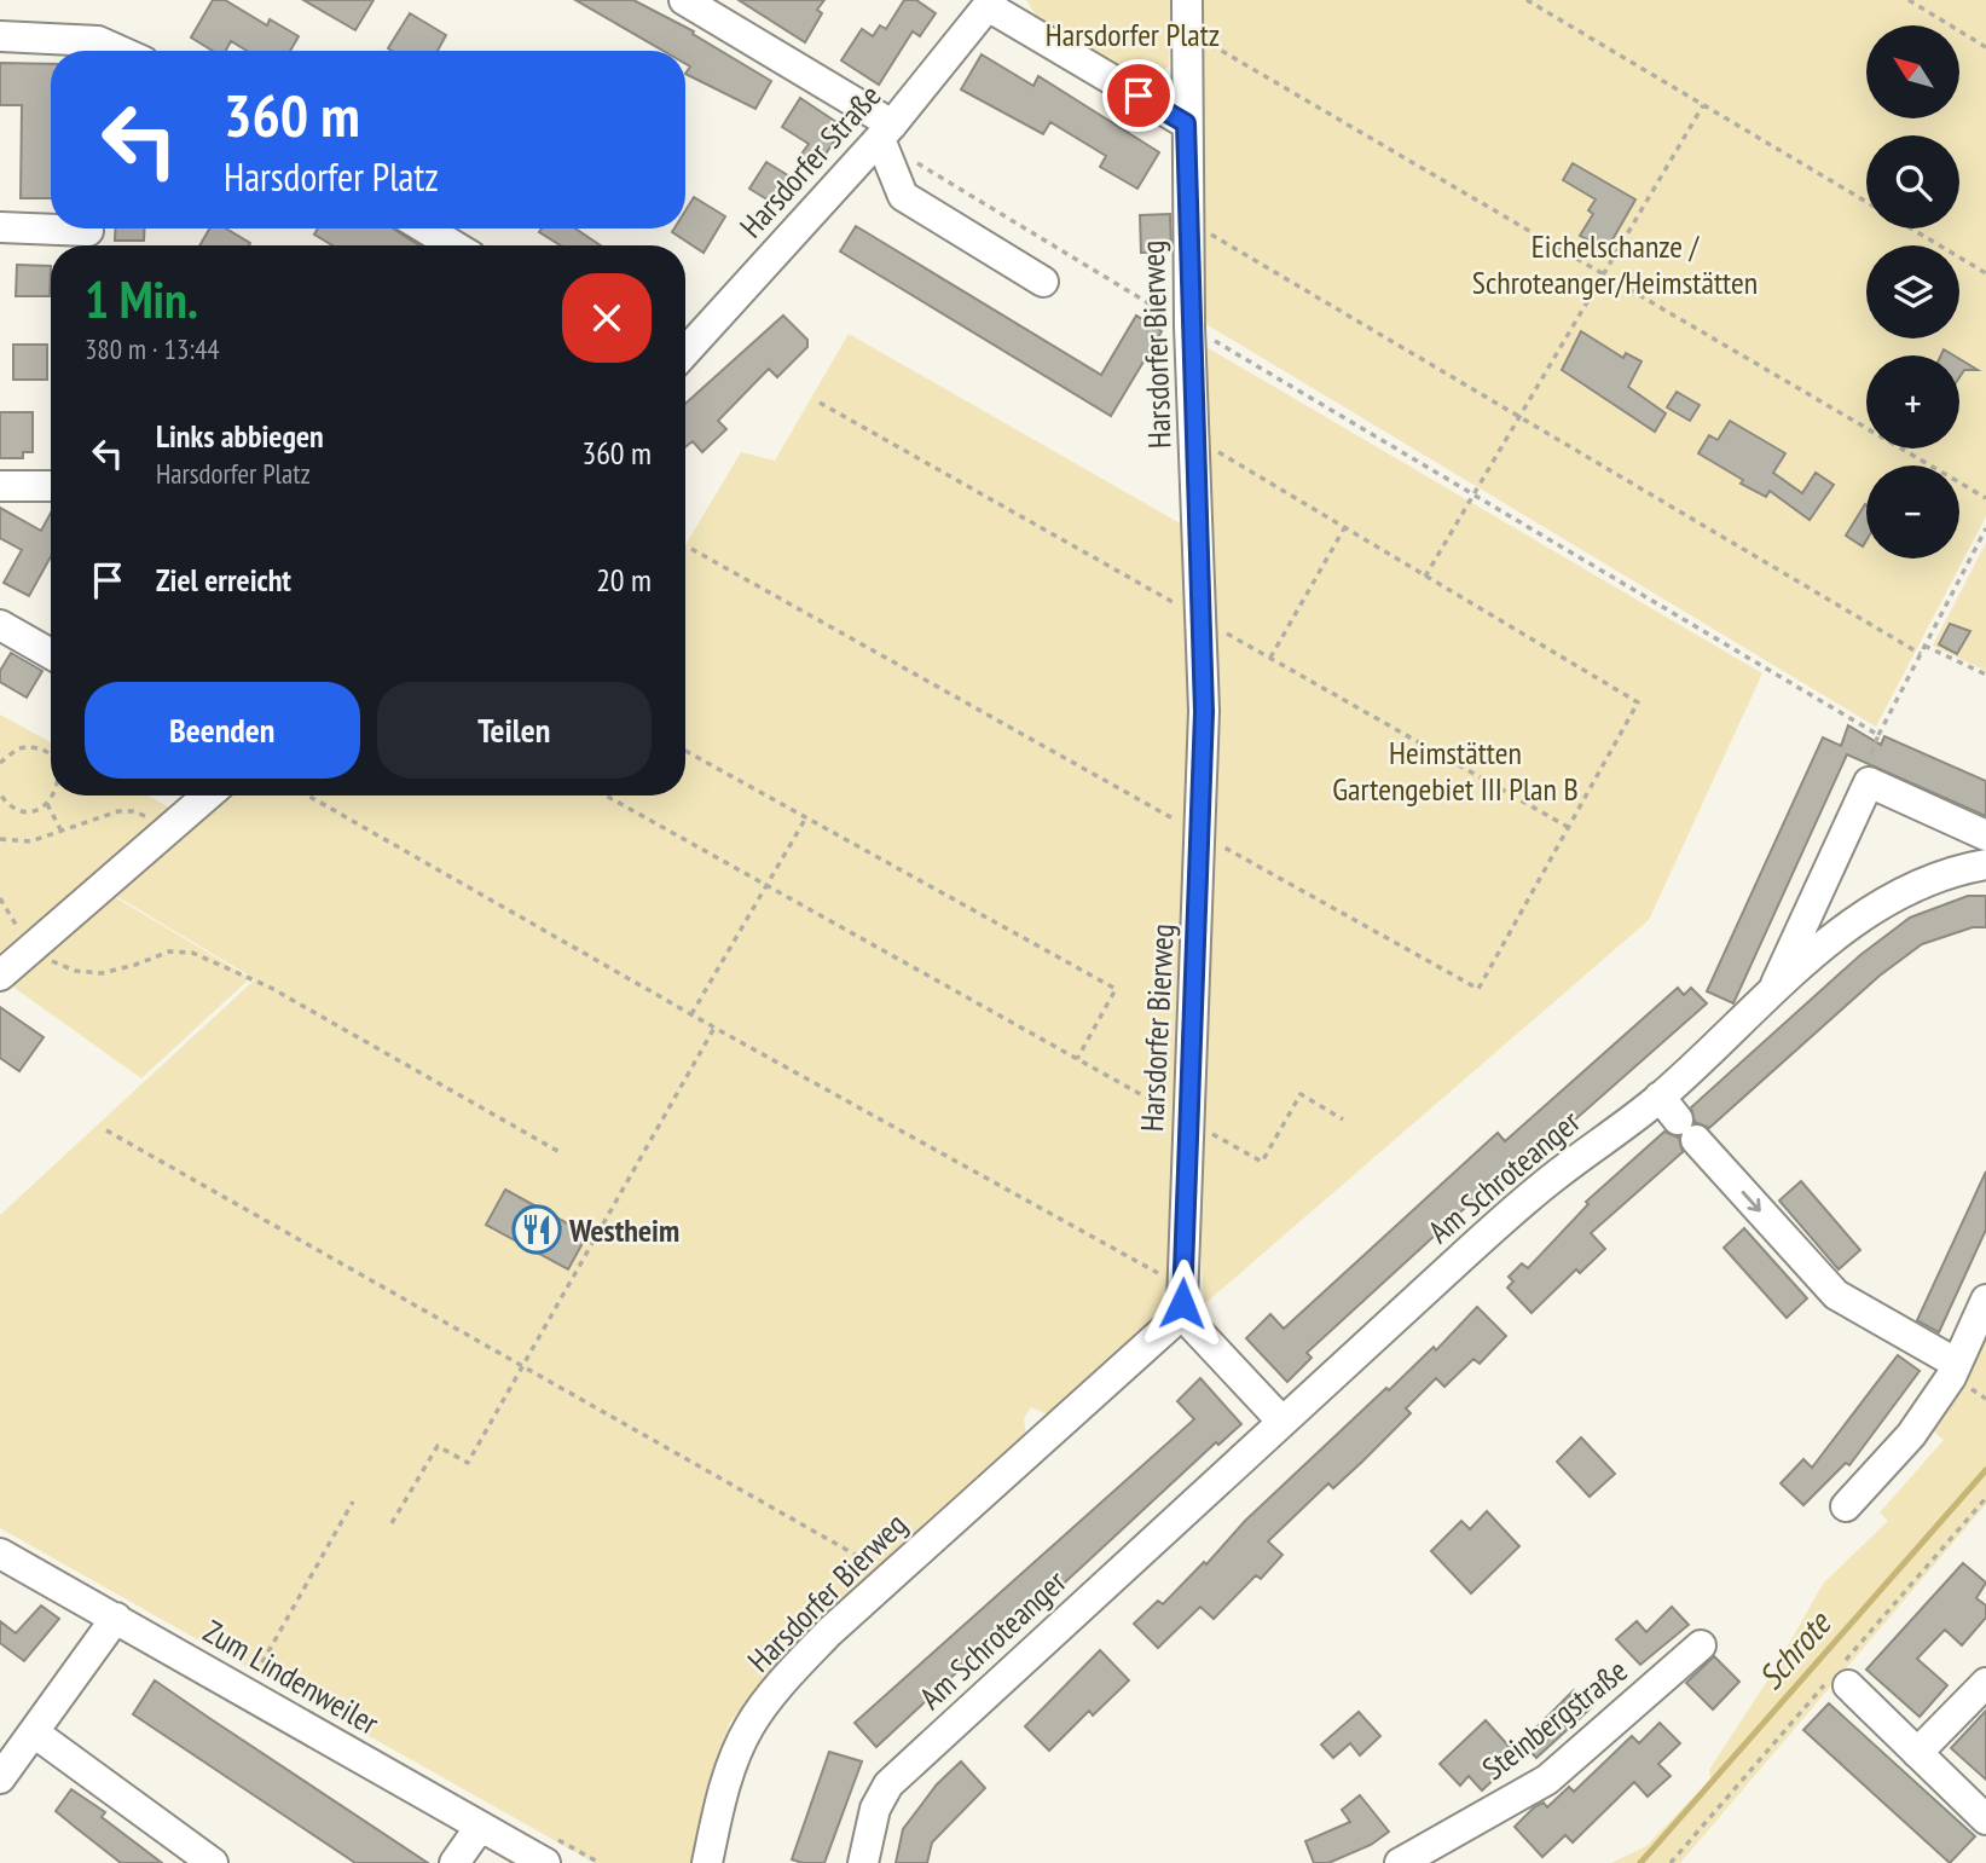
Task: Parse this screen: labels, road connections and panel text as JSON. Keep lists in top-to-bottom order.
{
  "streets": {
    "street": [
      "Harsdorfer Straße",
      "Harsdorfer Bierweg",
      "Am Schroteanger",
      "Zum Lindenweiler",
      "Steinbergstraße"
    ]
  },
  "water": ["Schrote"],
  "parks": ["Harsdorfer Platz", "Eichelschanze / Schroteanger/Heimstätten", "Heimstätten Gartengebiet III Plan B"],
  "places": {
    "restaurant": ["Westheim"]
  },
  "north": "top left",
  "page": {
    "map_buttons": ["+", "−"],
    "turn": ["360 m", "Harsdorfer Platz"],
    "heading": ["1 Min.", "380 m · 13:44"],
    "list": [
      {
        "name": "Links abbiegen",
        "note": "Harsdorfer Platz",
        "value": "360 m"
      },
      {
        "name": "Ziel erreicht",
        "value": "20 m"
      }
    ],
    "buttons": ["Beenden", "Teilen"]
  }
}
